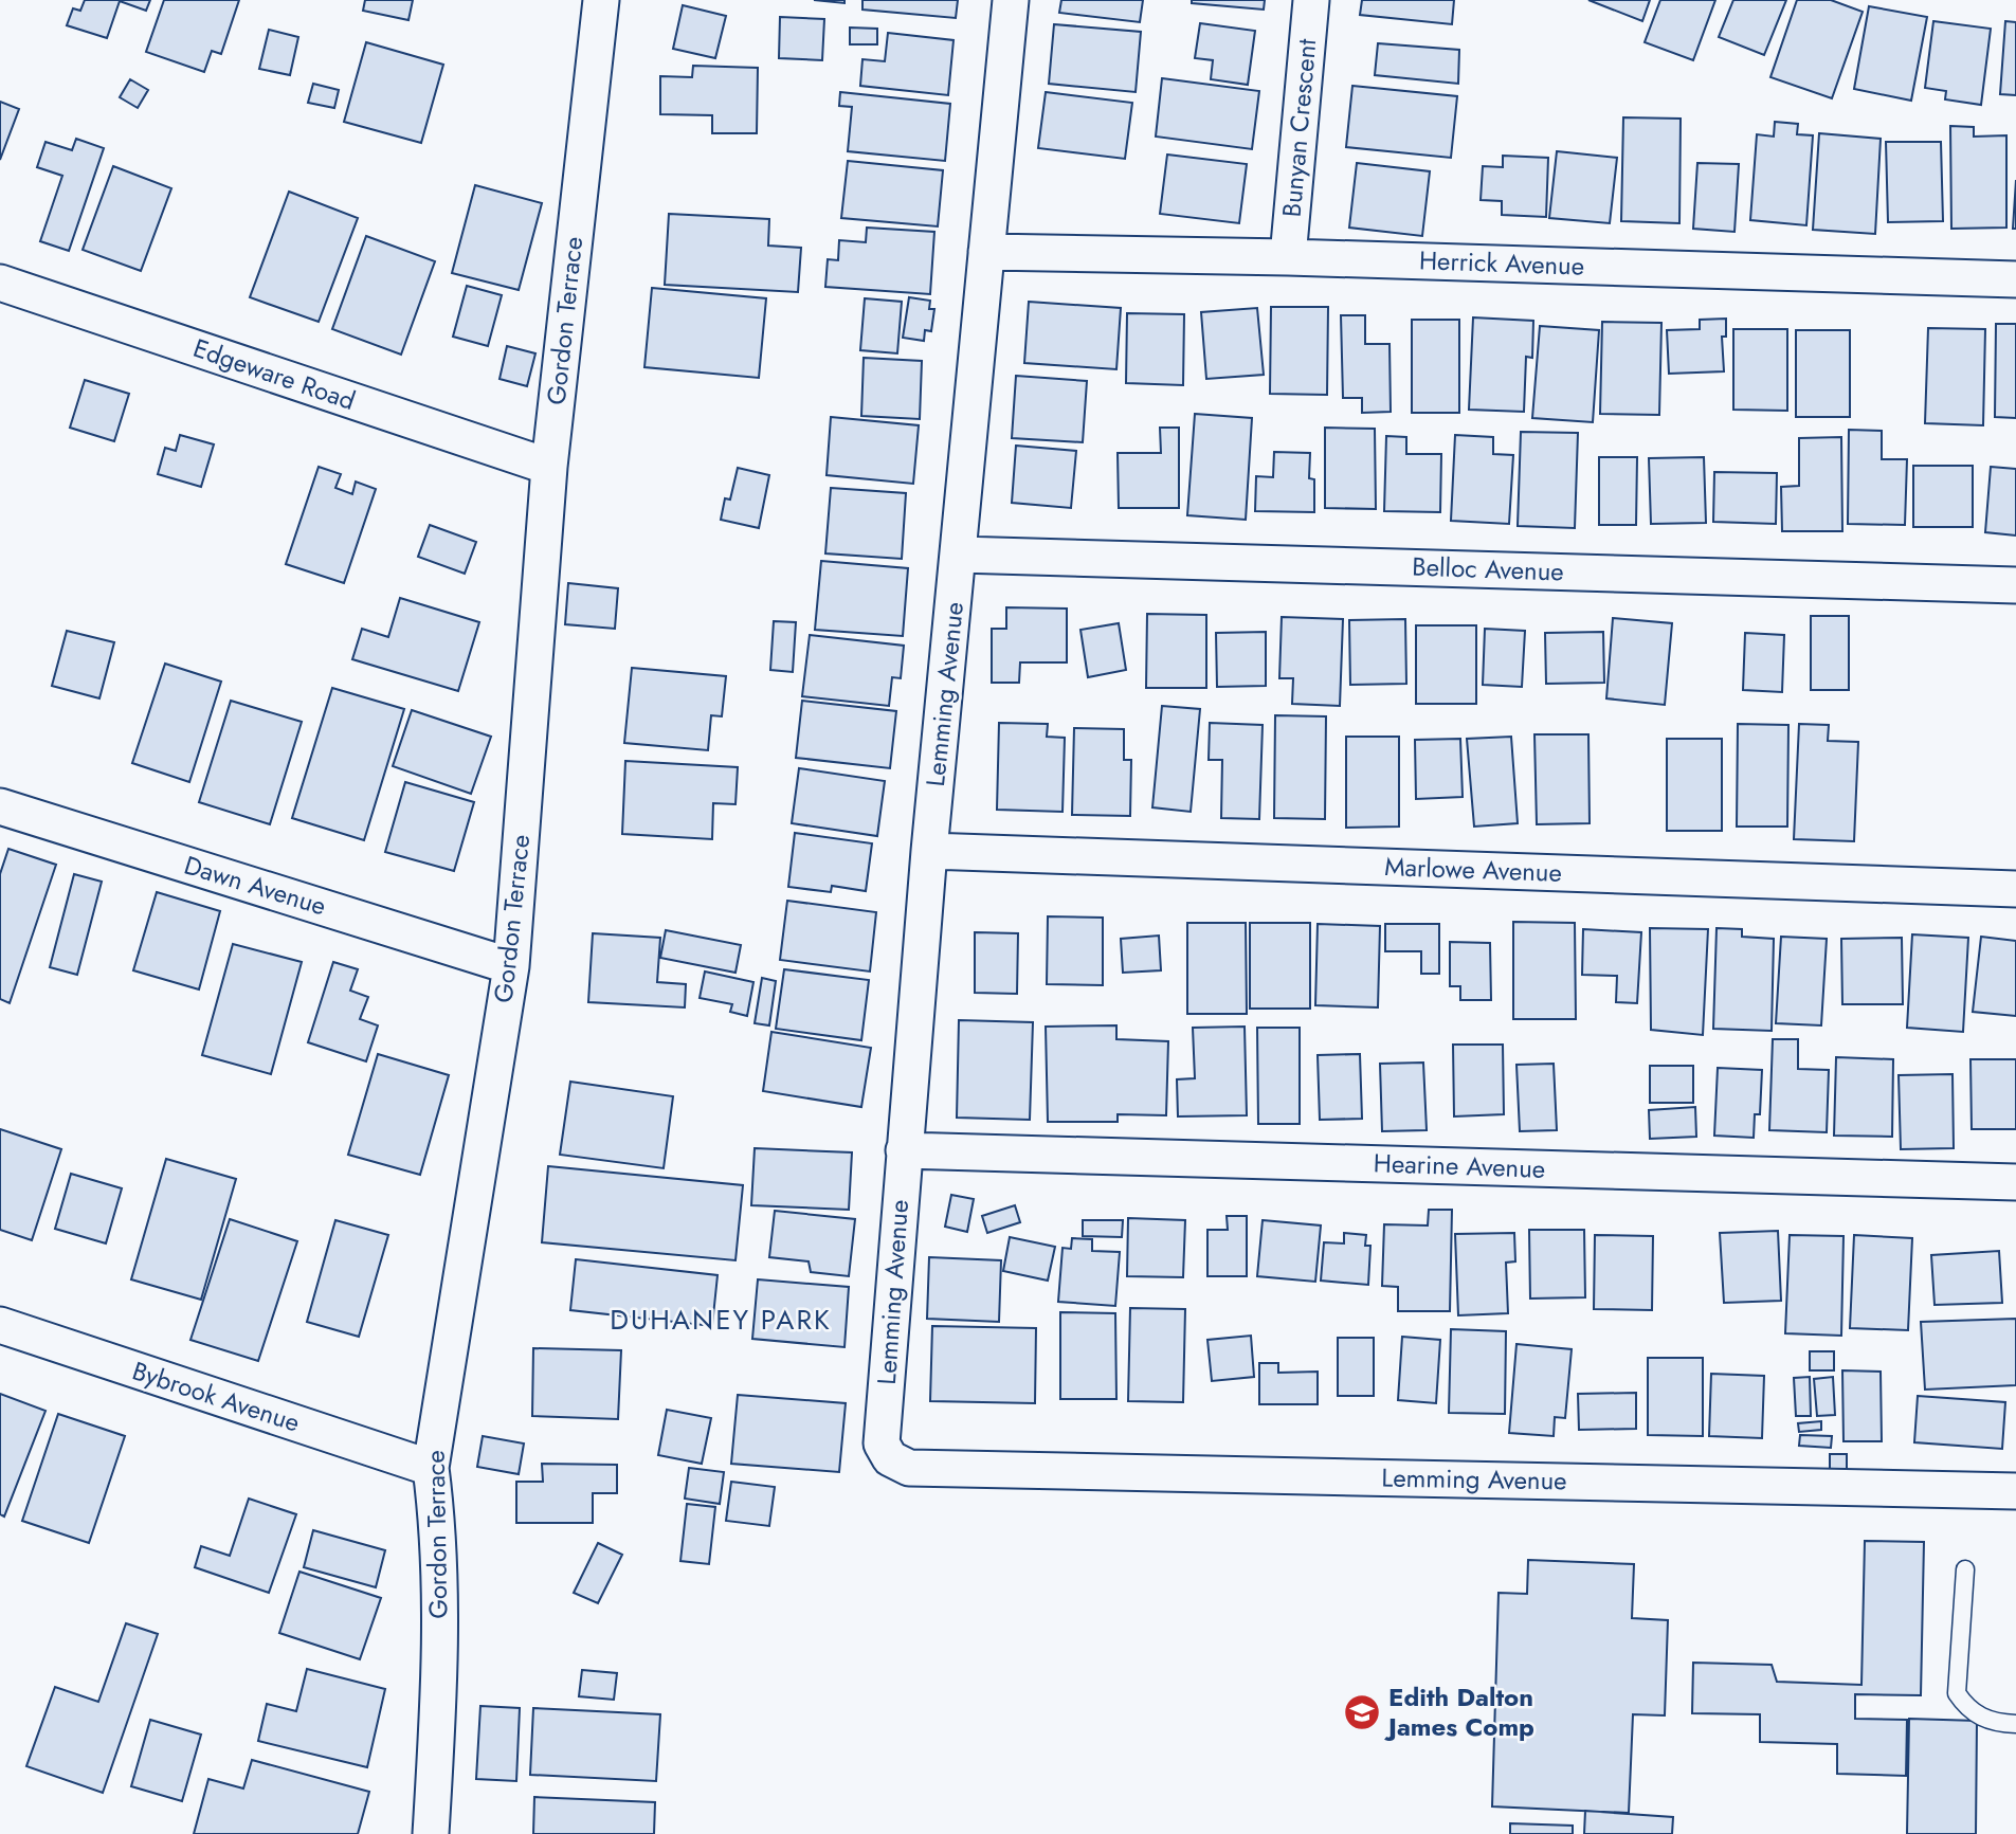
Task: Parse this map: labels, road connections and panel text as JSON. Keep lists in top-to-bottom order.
{
  "streets": {
    "street": [
      "Bunyan Crescent",
      "Herrick Avenue",
      "Gordon Terrace",
      "Edgeware Road",
      "Belloc Avenue",
      "Lemming Avenue",
      "Marlowe Avenue",
      "Dawn Avenue",
      "Hearine Avenue",
      "Bybrook Avenue"
    ]
  },
  "crossings": [
    ["Bunyan Crescent", "Herrick Avenue"],
    ["Herrick Avenue", "Lemming Avenue"],
    ["Gordon Terrace", "Edgeware Road"],
    ["Gordon Terrace", "Dawn Avenue"],
    ["Gordon Terrace", "Bybrook Avenue"],
    ["Belloc Avenue", "Lemming Avenue"],
    ["Lemming Avenue", "Marlowe Avenue"],
    ["Lemming Avenue", "Hearine Avenue"]
  ],
  "districts": ["DUHANEY PARK"],
  "places": {
    "school or university": ["Edith Dalton James Comp"]
  }
}
